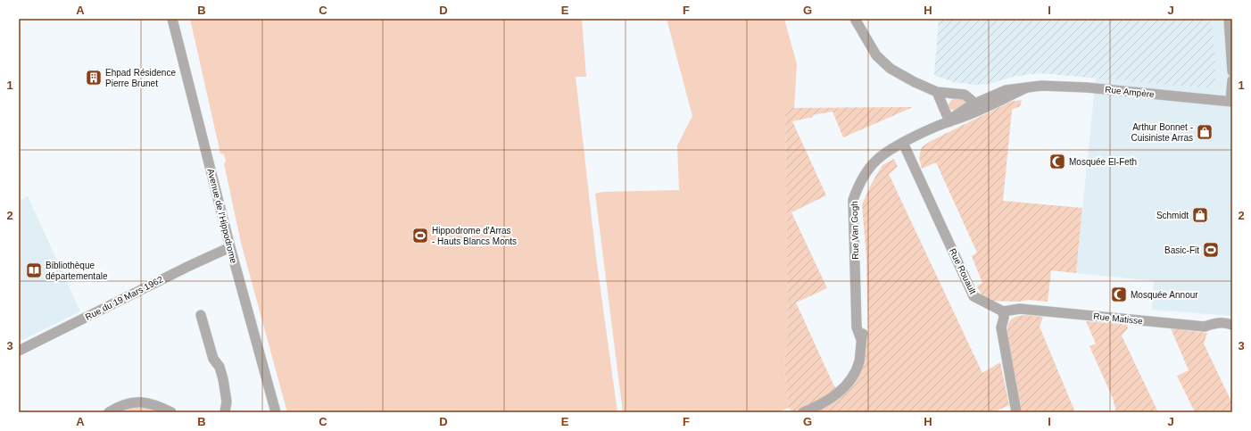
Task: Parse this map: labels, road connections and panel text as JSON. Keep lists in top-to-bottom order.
{
  "streets": {
    "street": [
      "Rue Ampère",
      "Avenue de l'Hippodrome",
      "Rue Van Gogh",
      "Rue Rouault",
      "Rue du 19 Mars 1962",
      "Rue Matisse"
    ]
  },
  "crossings": [
    ["Rue Ampère", "Rue Van Gogh"],
    ["Rue Ampère", "Rue Rouault"],
    ["Avenue de l'Hippodrome", "Rue du 19 Mars 1962"],
    ["Rue Rouault", "Rue Matisse"]
  ],
  "places": {
    "building": ["Ehpad Résidence Pierre Brunet"],
    "shop": ["Arthur Bonnet - Cuisiniste Arras", "Schmidt"],
    "mosque": ["Mosquée El-Feth", "Mosquée Annour"],
    "sports": ["Hippodrome d'Arras - Hauts Blancs Monts", "Basic-Fit"],
    "library": ["Bibliothèque départementale"]
  },
  "grid": {
    "columns": [
      "A",
      "B",
      "C",
      "D",
      "E",
      "F",
      "G",
      "H",
      "I",
      "J"
    ],
    "rows": ["1", "2", "3"]
  }
}
